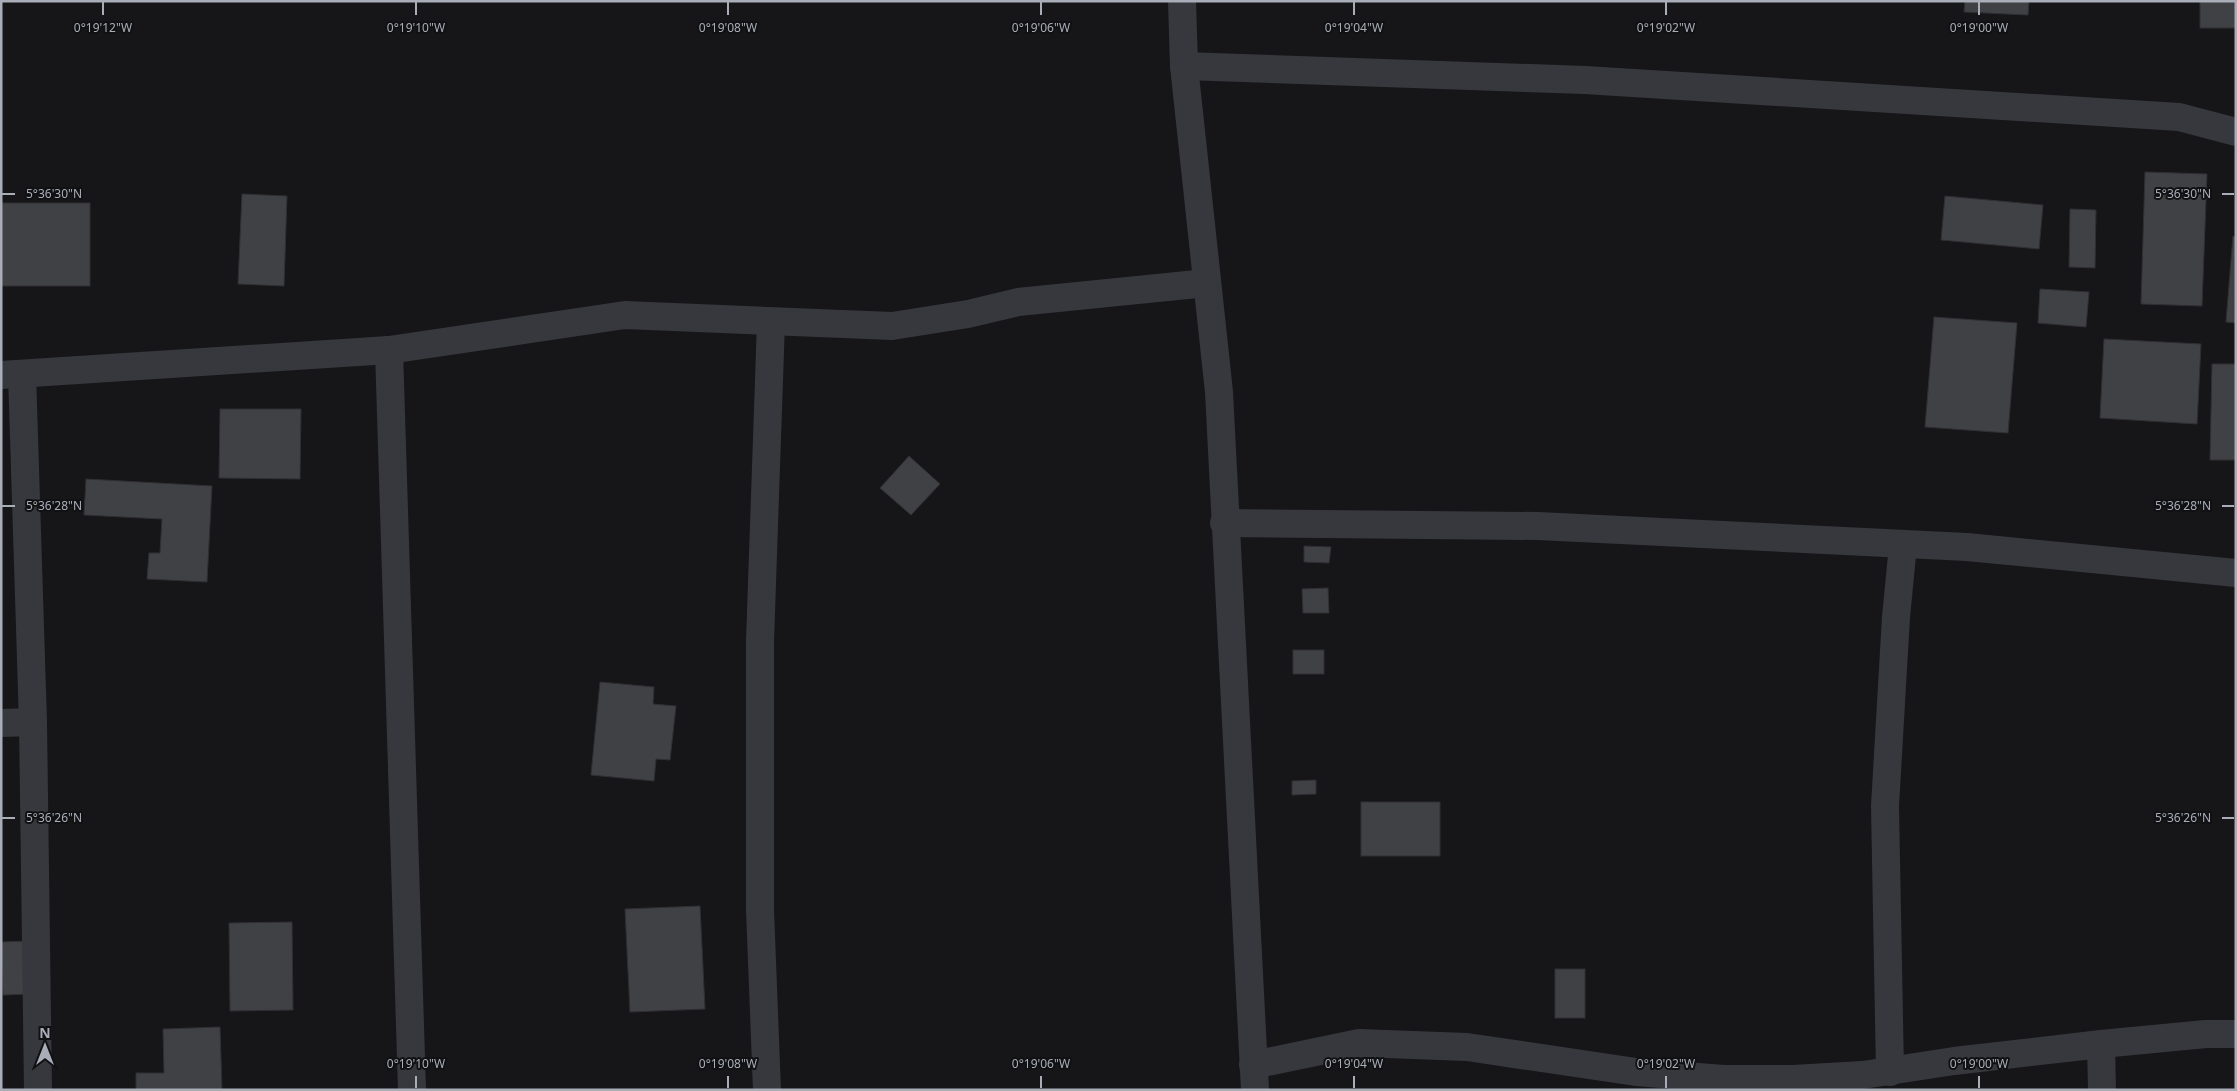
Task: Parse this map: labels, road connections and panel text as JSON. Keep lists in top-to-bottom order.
{
  "north": "top",
  "coordinates": [
    "0°19'12\"W",
    "0°19'10\"W",
    "0°19'08\"W",
    "0°19'06\"W",
    "0°19'04\"W",
    "0°19'02\"W",
    "0°19'00\"W",
    "5°36'30\"N",
    "5°36'28\"N",
    "5°36'26\"N"
  ]
}
